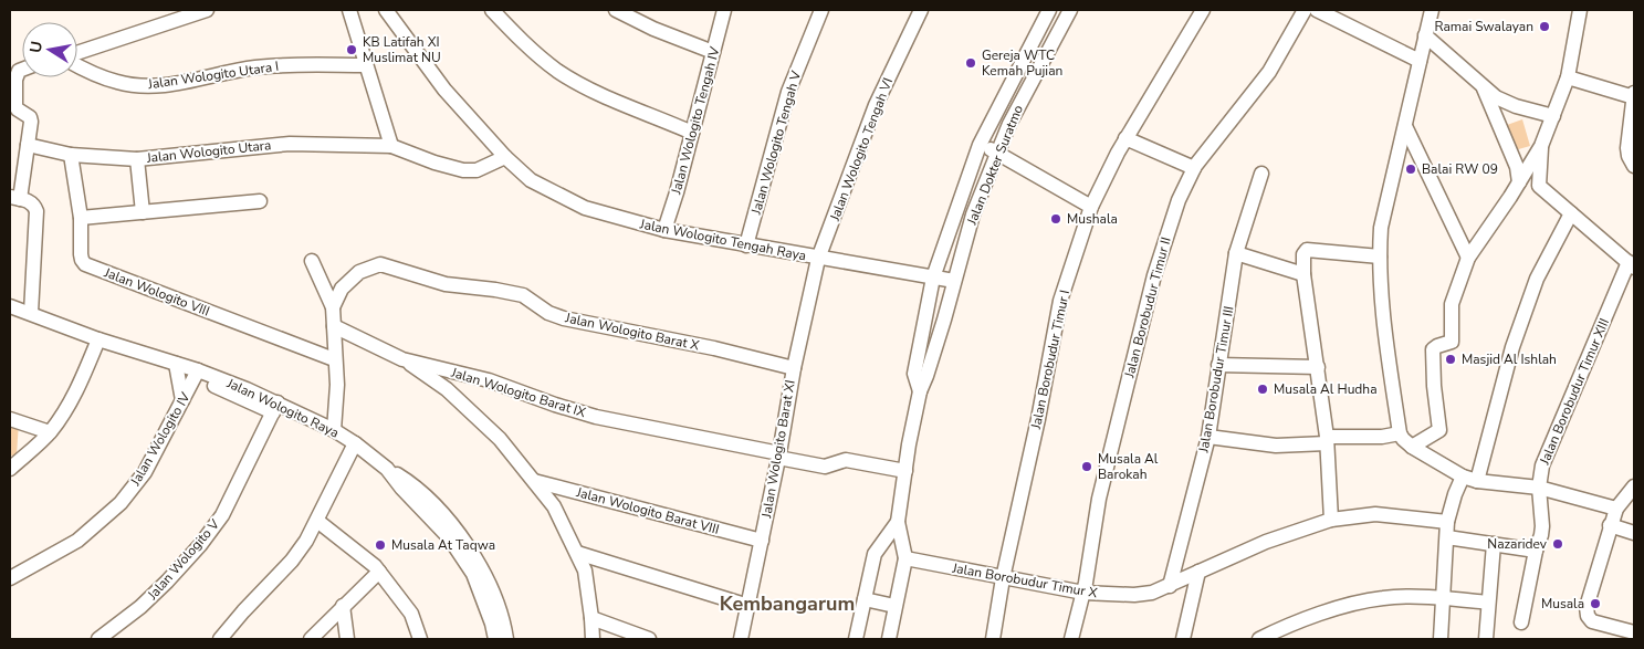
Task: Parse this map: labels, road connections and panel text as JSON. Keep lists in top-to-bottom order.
{
  "streets": {
    "street": [
      "Jalan Wologito Utara I",
      "Jalan Wologito Tengah IV",
      "Jalan Wologito Tengah V",
      "Jalan Wologito Tengah VI",
      "Jalan Wologito Utara",
      "Jalan Dokter Suratmo",
      "Jalan Wologito Tengah Raya",
      "Jalan Wologito VIII",
      "Jalan Borobudur Timur II",
      "Jalan Wologito Barat X",
      "Jalan Borobudur Timur I",
      "Jalan Borobudur Timur III",
      "Jalan Borobudur Timur XIII",
      "Jalan Wologito Barat IX",
      "Jalan Wologito Raya",
      "Jalan Wologito IV",
      "Jalan Wologito Barat XI",
      "Jalan Wologito Barat VIII",
      "Jalan Wologito V",
      "Jalan Borobudur Timur X"
    ]
  },
  "crossings": [
    ["Jalan Wologito Tengah IV", "Jalan Wologito Tengah Raya"],
    ["Jalan Wologito Tengah V", "Jalan Wologito Tengah Raya"],
    ["Jalan Wologito Tengah VI", "Jalan Wologito Tengah Raya"],
    ["Jalan Wologito Tengah VI", "Jalan Wologito Barat XI"],
    ["Jalan Wologito Utara", "Jalan Wologito Tengah Raya"],
    ["Jalan Wologito Utara", "Jalan Wologito VIII"],
    ["Jalan Dokter Suratmo", "Jalan Wologito Tengah Raya"],
    ["Jalan Dokter Suratmo", "Jalan Wologito Barat IX"],
    ["Jalan Dokter Suratmo", "Jalan Borobudur Timur X"],
    ["Jalan Wologito Tengah Raya", "Jalan Wologito Barat XI"],
    ["Jalan Borobudur Timur II", "Jalan Borobudur Timur X"],
    ["Jalan Wologito Barat X", "Jalan Wologito Barat XI"],
    ["Jalan Borobudur Timur I", "Jalan Borobudur Timur X"],
    ["Jalan Borobudur Timur III", "Jalan Borobudur Timur X"],
    ["Jalan Wologito Barat IX", "Jalan Wologito Barat XI"],
    ["Jalan Wologito Raya", "Jalan Wologito IV"],
    ["Jalan Wologito Raya", "Jalan Wologito V"],
    ["Jalan Wologito Barat XI", "Jalan Wologito Barat VIII"]
  ],
  "districts": ["Kembangarum"],
  "places": [
    "Ramai Swalayan",
    "KB Latifah XI Muslimat NU",
    "Gereja WTC Kemah Pujian",
    "Balai RW 09",
    "Mushala",
    "Masjid Al Ishlah",
    "Musala Al Hudha",
    "Musala Al Barokah",
    "Nazaridev",
    "Musala At Taqwa",
    "Musala"
  ],
  "north": "left"
}
